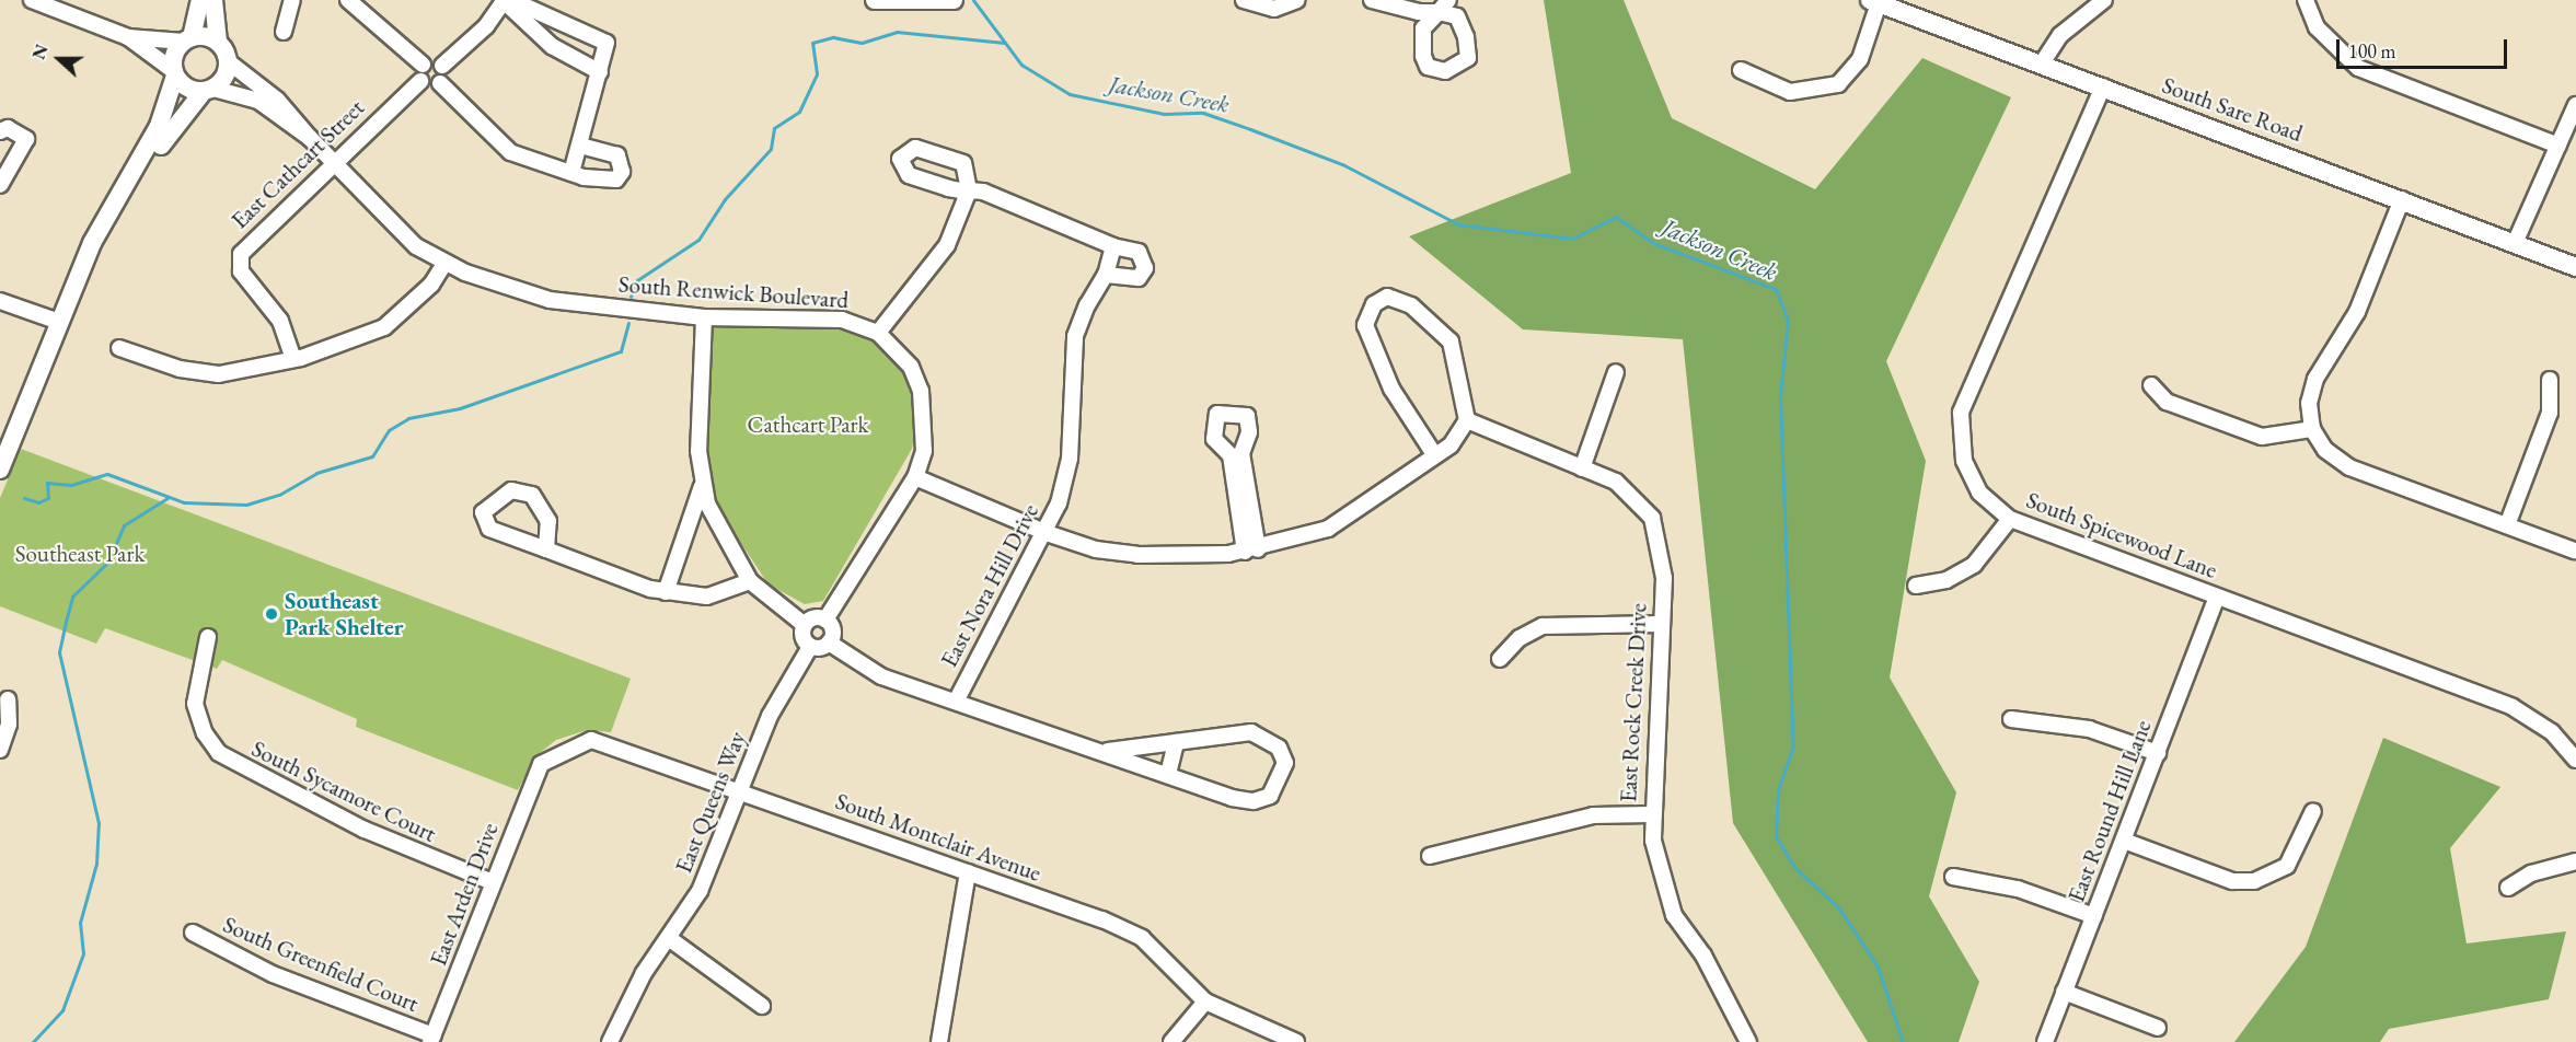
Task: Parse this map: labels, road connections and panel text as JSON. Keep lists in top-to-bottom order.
{
  "streets": {
    "main road": ["South Sare Road"],
    "street": [
      "East Cathcart Street",
      "South Renwick Boulevard",
      "South Spicewood Lane",
      "East Nora Hill Drive",
      "East Rock Creek Drive",
      "South Sycamore Court",
      "East Queens Way",
      "East Round Hill Lane",
      "South Montclair Avenue",
      "East Arden Drive",
      "South Greenfield Court"
    ]
  },
  "crossings": [
    ["South Sare Road", "South Spicewood Lane"],
    ["East Cathcart Street", "South Renwick Boulevard"],
    ["South Renwick Boulevard", "East Queens Way"],
    ["South Spicewood Lane", "East Round Hill Lane"],
    ["South Sycamore Court", "East Arden Drive"],
    ["East Queens Way", "South Montclair Avenue"],
    ["South Montclair Avenue", "East Arden Drive"],
    ["East Arden Drive", "South Greenfield Court"]
  ],
  "water": ["Jackson Creek"],
  "parks": ["Cathcart Park", "Southeast Park"],
  "places": ["Southeast Park Shelter"],
  "scale_bar": "100 m",
  "north": "left"
}
